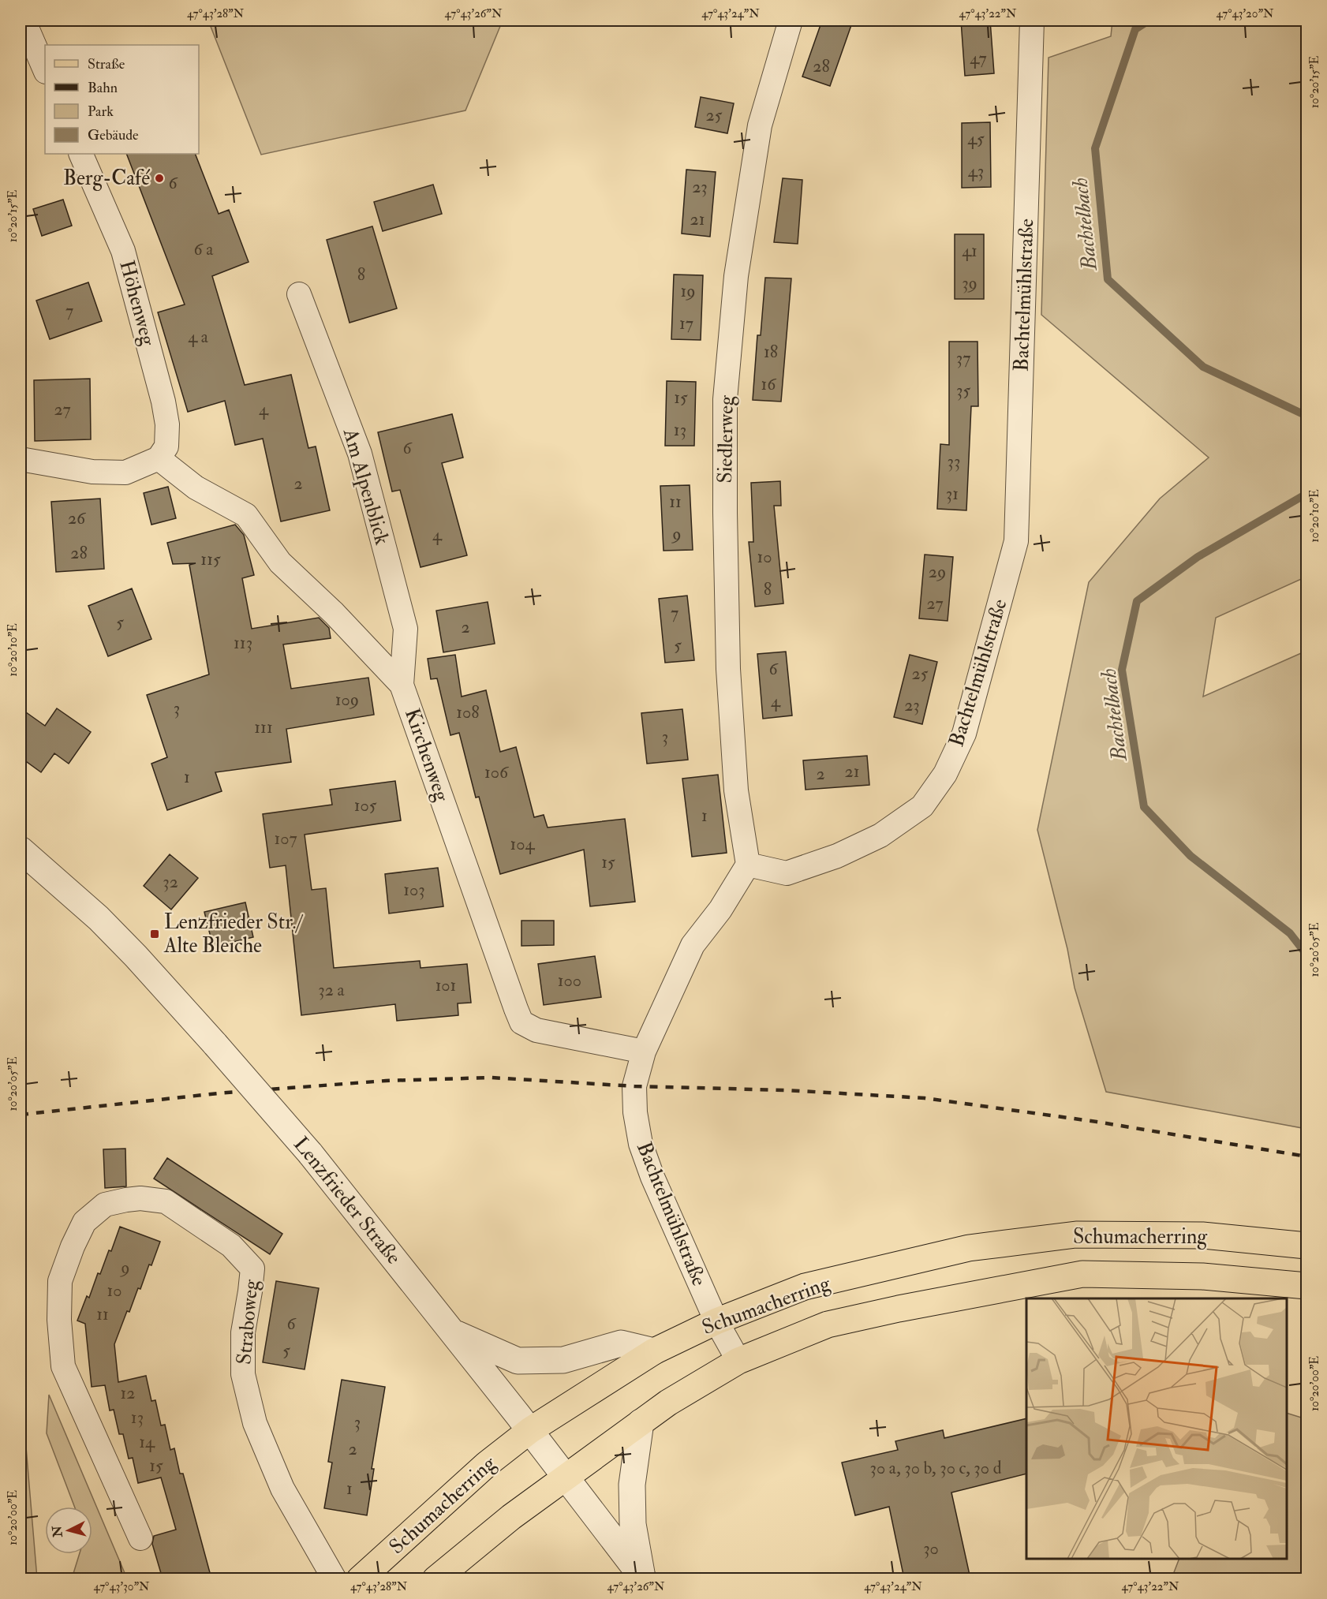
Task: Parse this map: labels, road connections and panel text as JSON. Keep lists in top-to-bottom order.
{
  "streets": {
    "main road": ["Schumacherring"],
    "street": [
      "Bachtelmühlstraße",
      "Höhenweg",
      "Siedlerweg",
      "Am Alpenblick",
      "Kirchenweg",
      "Lenzfrieder Straße",
      "Straboweg"
    ]
  },
  "crossings": [
    ["Bachtelmühlstraße", "Siedlerweg"],
    ["Bachtelmühlstraße", "Kirchenweg"],
    ["Bachtelmühlstraße", "Schumacherring"],
    ["Höhenweg", "Kirchenweg"],
    ["Am Alpenblick", "Kirchenweg"],
    ["Lenzfrieder Straße", "Schumacherring"]
  ],
  "water": ["Bachtelbach"],
  "places": {
    "other": ["Berg-Café"],
    "transit": ["Lenzfrieder Str./ Alte Bleiche"]
  },
  "house_numbers": [
    "47",
    "28",
    "25",
    "45",
    "43",
    "6",
    "23",
    "21",
    "6 a",
    "41",
    "8",
    "39",
    "19",
    "7",
    "17",
    "4 a",
    "18",
    "37",
    "16",
    "35",
    "15",
    "27",
    "4",
    "13",
    "6",
    "33",
    "2",
    "31",
    "11",
    "26",
    "9",
    "4",
    "28",
    "10",
    "115",
    "29",
    "8",
    "27",
    "7",
    "5",
    "2",
    "113",
    "5",
    "6",
    "25",
    "109",
    "4",
    "23",
    "3",
    "108",
    "111",
    "3",
    "21",
    "106",
    "2",
    "1",
    "105",
    "1",
    "107",
    "104",
    "15",
    "32",
    "103",
    "100",
    "101",
    "32 a",
    "9",
    "10",
    "11",
    "6",
    "5",
    "12",
    "13",
    "3",
    "14",
    "2",
    "15",
    "30 a, 30 b, 30 c, 30 d",
    "1",
    "30"
  ],
  "legend": [
    "Straße",
    "Bahn",
    "Park",
    "Gebäude"
  ],
  "north": "left",
  "coordinates": [
    "47°43'28\"N",
    "47°43'26\"N",
    "47°43'24\"N",
    "47°43'22\"N",
    "47°43'20\"N",
    "10°20'15\"E",
    "10°20'10\"E",
    "10°20'05\"E",
    "10°20'00\"E",
    "47°43'30\"N"
  ]
}
